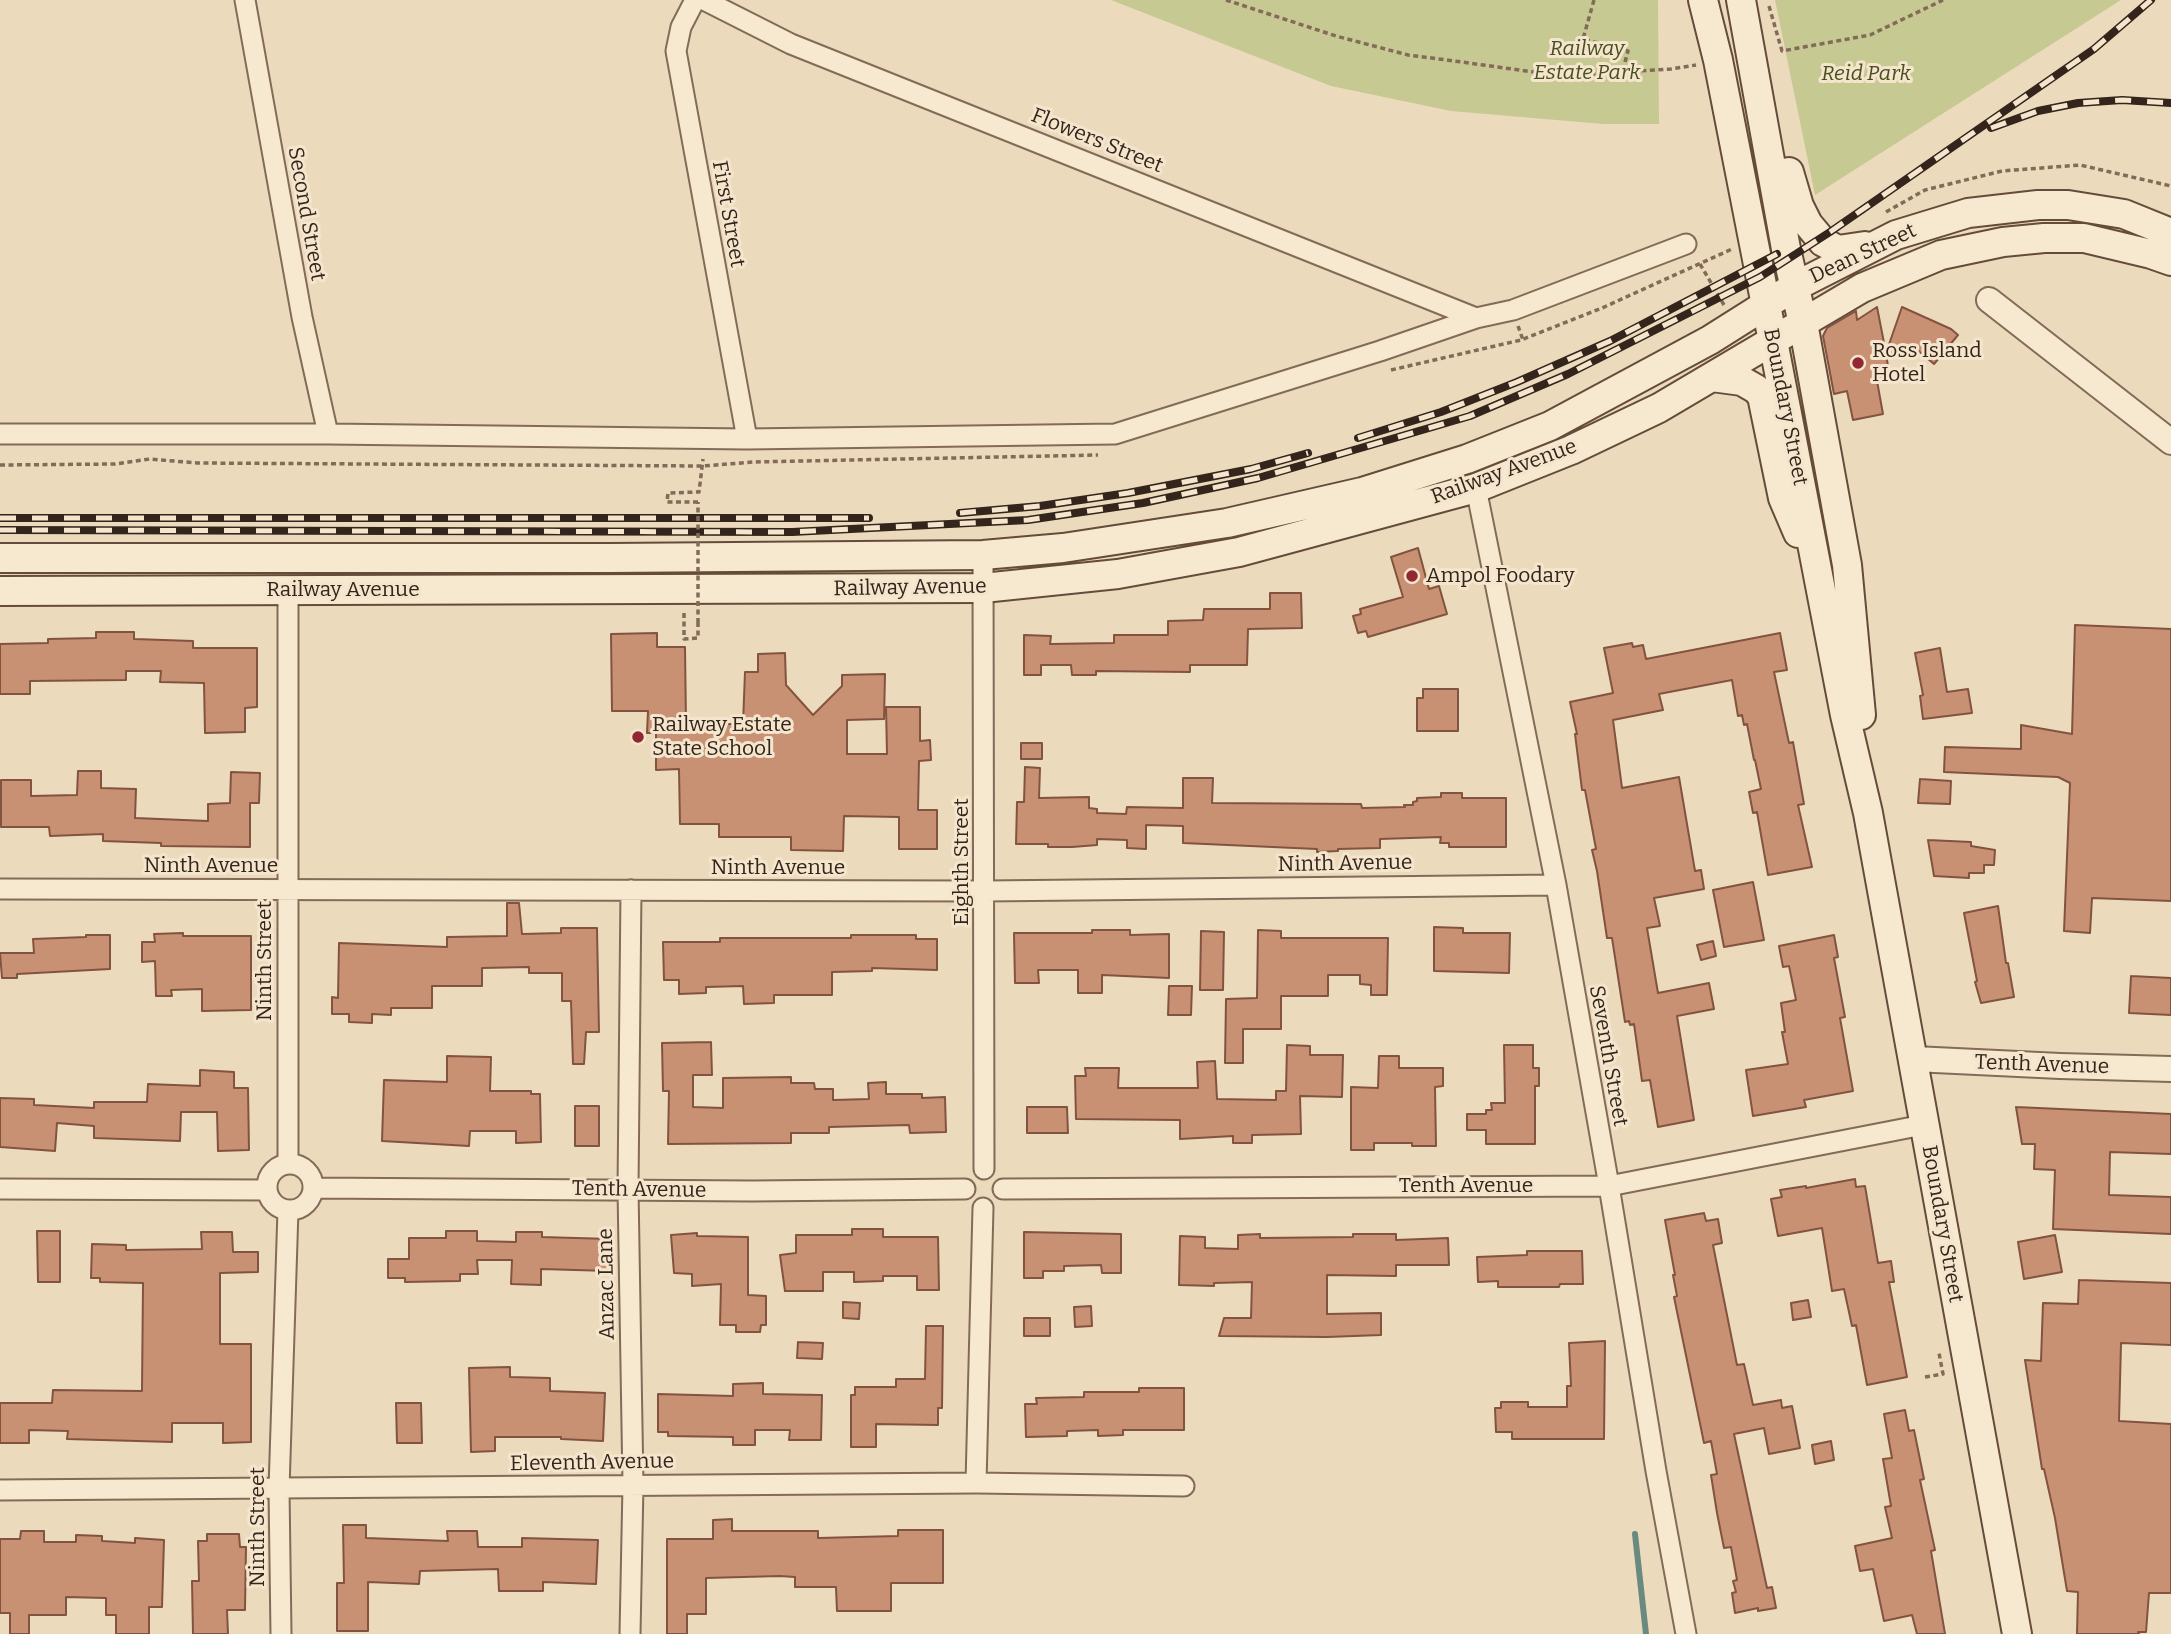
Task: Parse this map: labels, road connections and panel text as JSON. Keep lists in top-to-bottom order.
{
  "streets": {
    "main road": ["Dean Street", "Boundary Street", "Railway Avenue"],
    "street": [
      "Flowers Street",
      "Second Street",
      "First Street",
      "Eighth Street",
      "Ninth Avenue",
      "Ninth Street",
      "Seventh Street",
      "Tenth Avenue",
      "Anzac Lane",
      "Eleventh Avenue"
    ]
  },
  "crossings": [
    ["Dean Street", "Boundary Street"],
    ["Dean Street", "Railway Avenue"],
    ["Boundary Street", "Railway Avenue"],
    ["Boundary Street", "Tenth Avenue"],
    ["Railway Avenue", "Eighth Street"],
    ["Railway Avenue", "Ninth Street"],
    ["Railway Avenue", "Seventh Street"],
    ["Eighth Street", "Ninth Avenue"],
    ["Eighth Street", "Tenth Avenue"],
    ["Ninth Avenue", "Ninth Street"],
    ["Ninth Avenue", "Seventh Street"],
    ["Ninth Avenue", "Anzac Lane"],
    ["Ninth Street", "Tenth Avenue"],
    ["Ninth Street", "Eleventh Avenue"],
    ["Seventh Street", "Tenth Avenue"],
    ["Tenth Avenue", "Anzac Lane"],
    ["Anzac Lane", "Eleventh Avenue"]
  ],
  "parks": ["Railway Estate Park", "Reid Park"],
  "places": ["Ross Island Hotel", "Ampol Foodary", "Railway Estate State School"]
}
